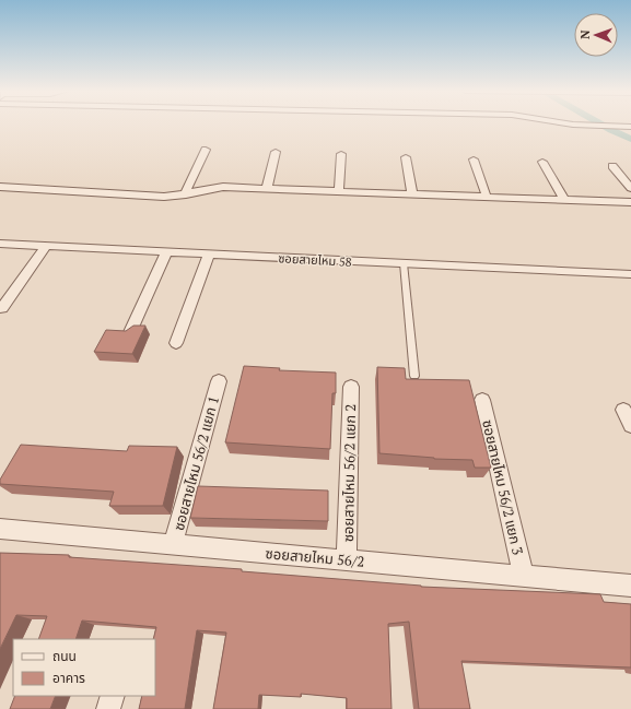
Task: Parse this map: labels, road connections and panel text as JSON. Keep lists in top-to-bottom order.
{
  "streets": {
    "street": [
      "ซอยสายไหม 58",
      "ซอยสายไหม 56/2 แยก 1",
      "ซอยสายไหม 56/2 แยก 2",
      "ซอยสายไหม 56/2 แยก 3",
      "ซอยสายไหม 56/2"
    ]
  },
  "crossings": [
    ["ซอยสายไหม 56/2 แยก 1", "ซอยสายไหม 56/2"],
    ["ซอยสายไหม 56/2 แยก 2", "ซอยสายไหม 56/2"],
    ["ซอยสายไหม 56/2 แยก 3", "ซอยสายไหม 56/2"]
  ],
  "legend": ["ถนน", "อาคาร"],
  "north": "left"
}
